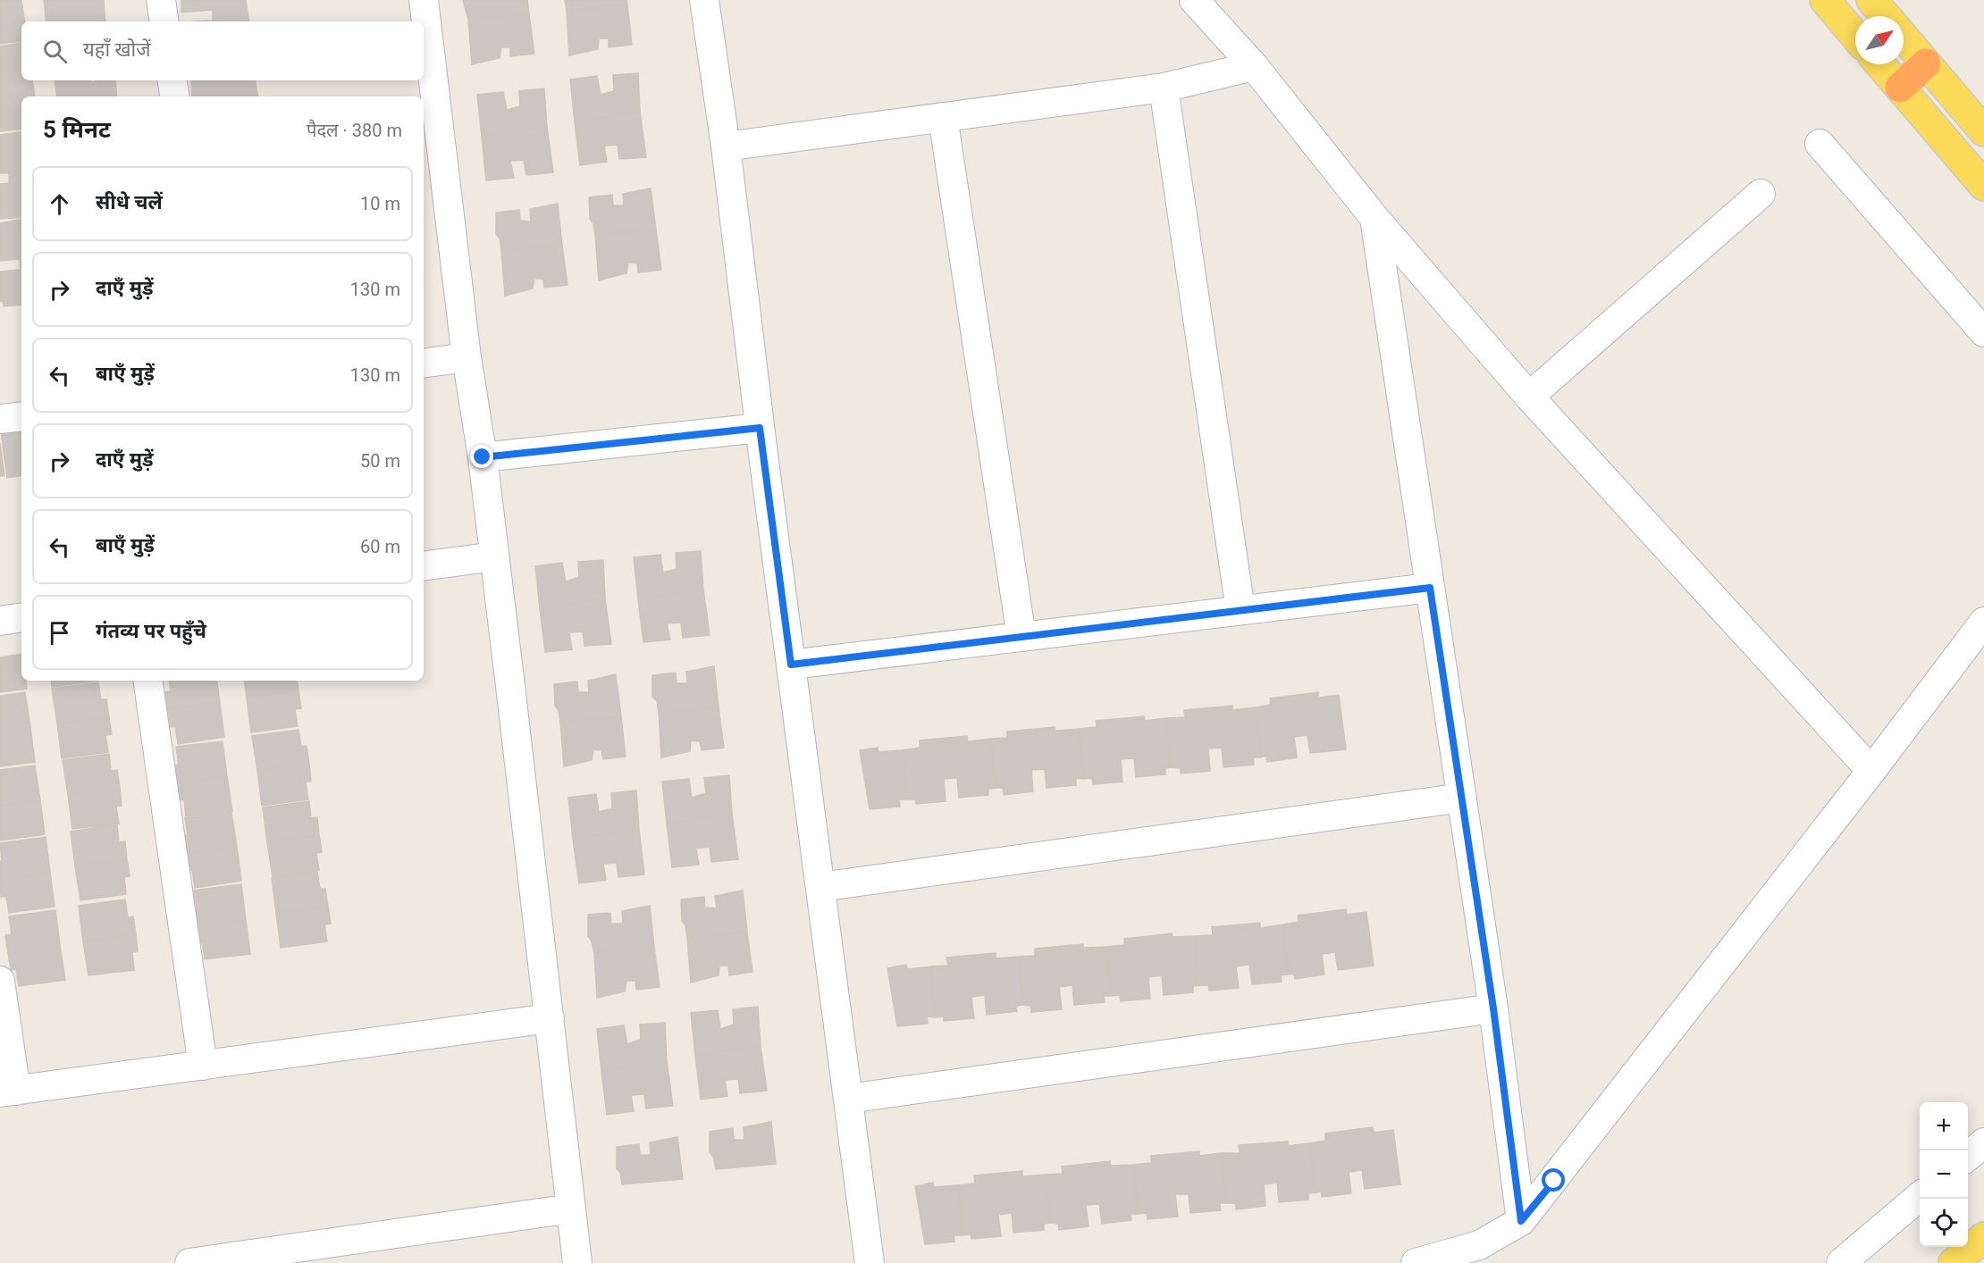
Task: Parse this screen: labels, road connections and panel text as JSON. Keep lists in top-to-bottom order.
{
  "north": "top right",
  "page": {
    "search": "यहाँ खोजें",
    "heading": ["5 मिनट", "पैदल · 380 m"],
    "list": [
      ["सीधे चलें", "10 m"],
      ["दाएँ मुड़ें", "130 m"],
      ["बाएँ मुड़ें", "130 m"],
      ["दाएँ मुड़ें", "50 m"],
      ["बाएँ मुड़ें", "60 m"],
      "गंतव्य पर पहुँचे"
    ],
    "map_buttons": ["+", "−"]
  }
}
